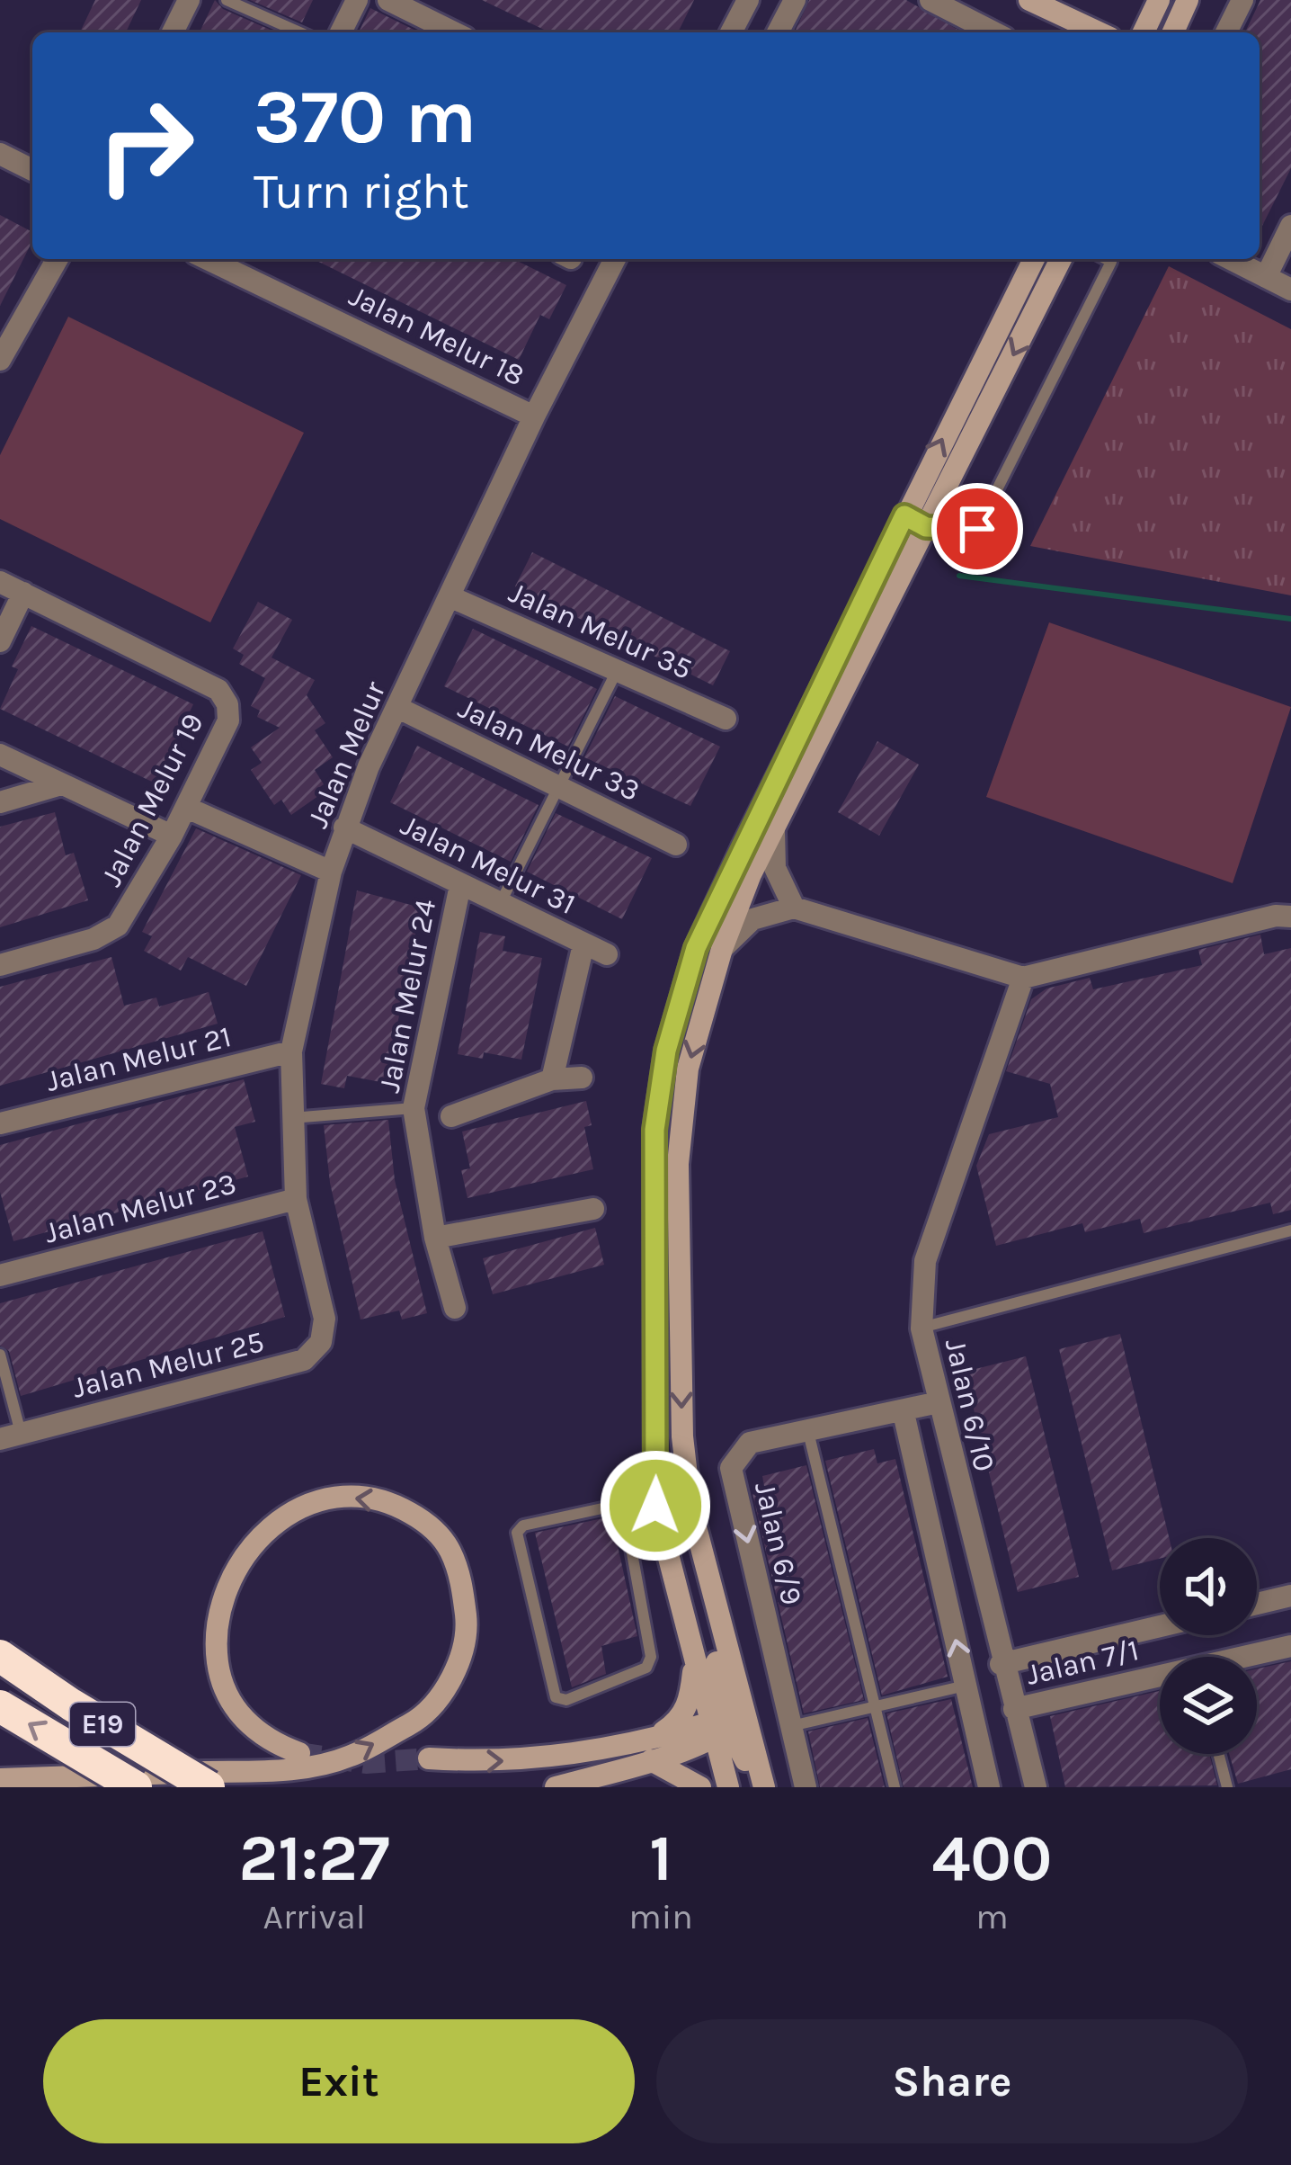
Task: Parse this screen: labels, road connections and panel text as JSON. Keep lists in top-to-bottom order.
{
  "streets": {
    "highway": ["E19"],
    "street": [
      "Jalan Melur 18",
      "Jalan Melur 35",
      "Jalan Melur 33",
      "Jalan Melur",
      "Jalan Melur 19",
      "Jalan Melur 31",
      "Jalan Melur 24",
      "Jalan Melur 21",
      "Jalan Melur 23",
      "Jalan Melur 25",
      "Jalan 6/10",
      "Jalan 6/9",
      "Jalan 7/1"
    ]
  },
  "crossings": [
    ["Jalan Melur 18", "Jalan Melur"],
    ["Jalan Melur 35", "Jalan Melur"],
    ["Jalan Melur 33", "Jalan Melur"],
    ["Jalan Melur", "Jalan Melur 31"],
    ["Jalan Melur", "Jalan Melur 21"],
    ["Jalan Melur", "Jalan Melur 23"],
    ["Jalan Melur", "Jalan Melur 25"],
    ["Jalan Melur 31", "Jalan Melur 24"],
    ["Jalan 6/10", "Jalan 6/9"],
    ["Jalan 6/10", "Jalan 7/1"]
  ],
  "page": {
    "turn": ["370 m", "Turn right"],
    "eta": [
      "21:27",
      "Arrival",
      "1",
      "min",
      "400",
      "m"
    ],
    "buttons": ["Exit", "Share"]
  }
}
